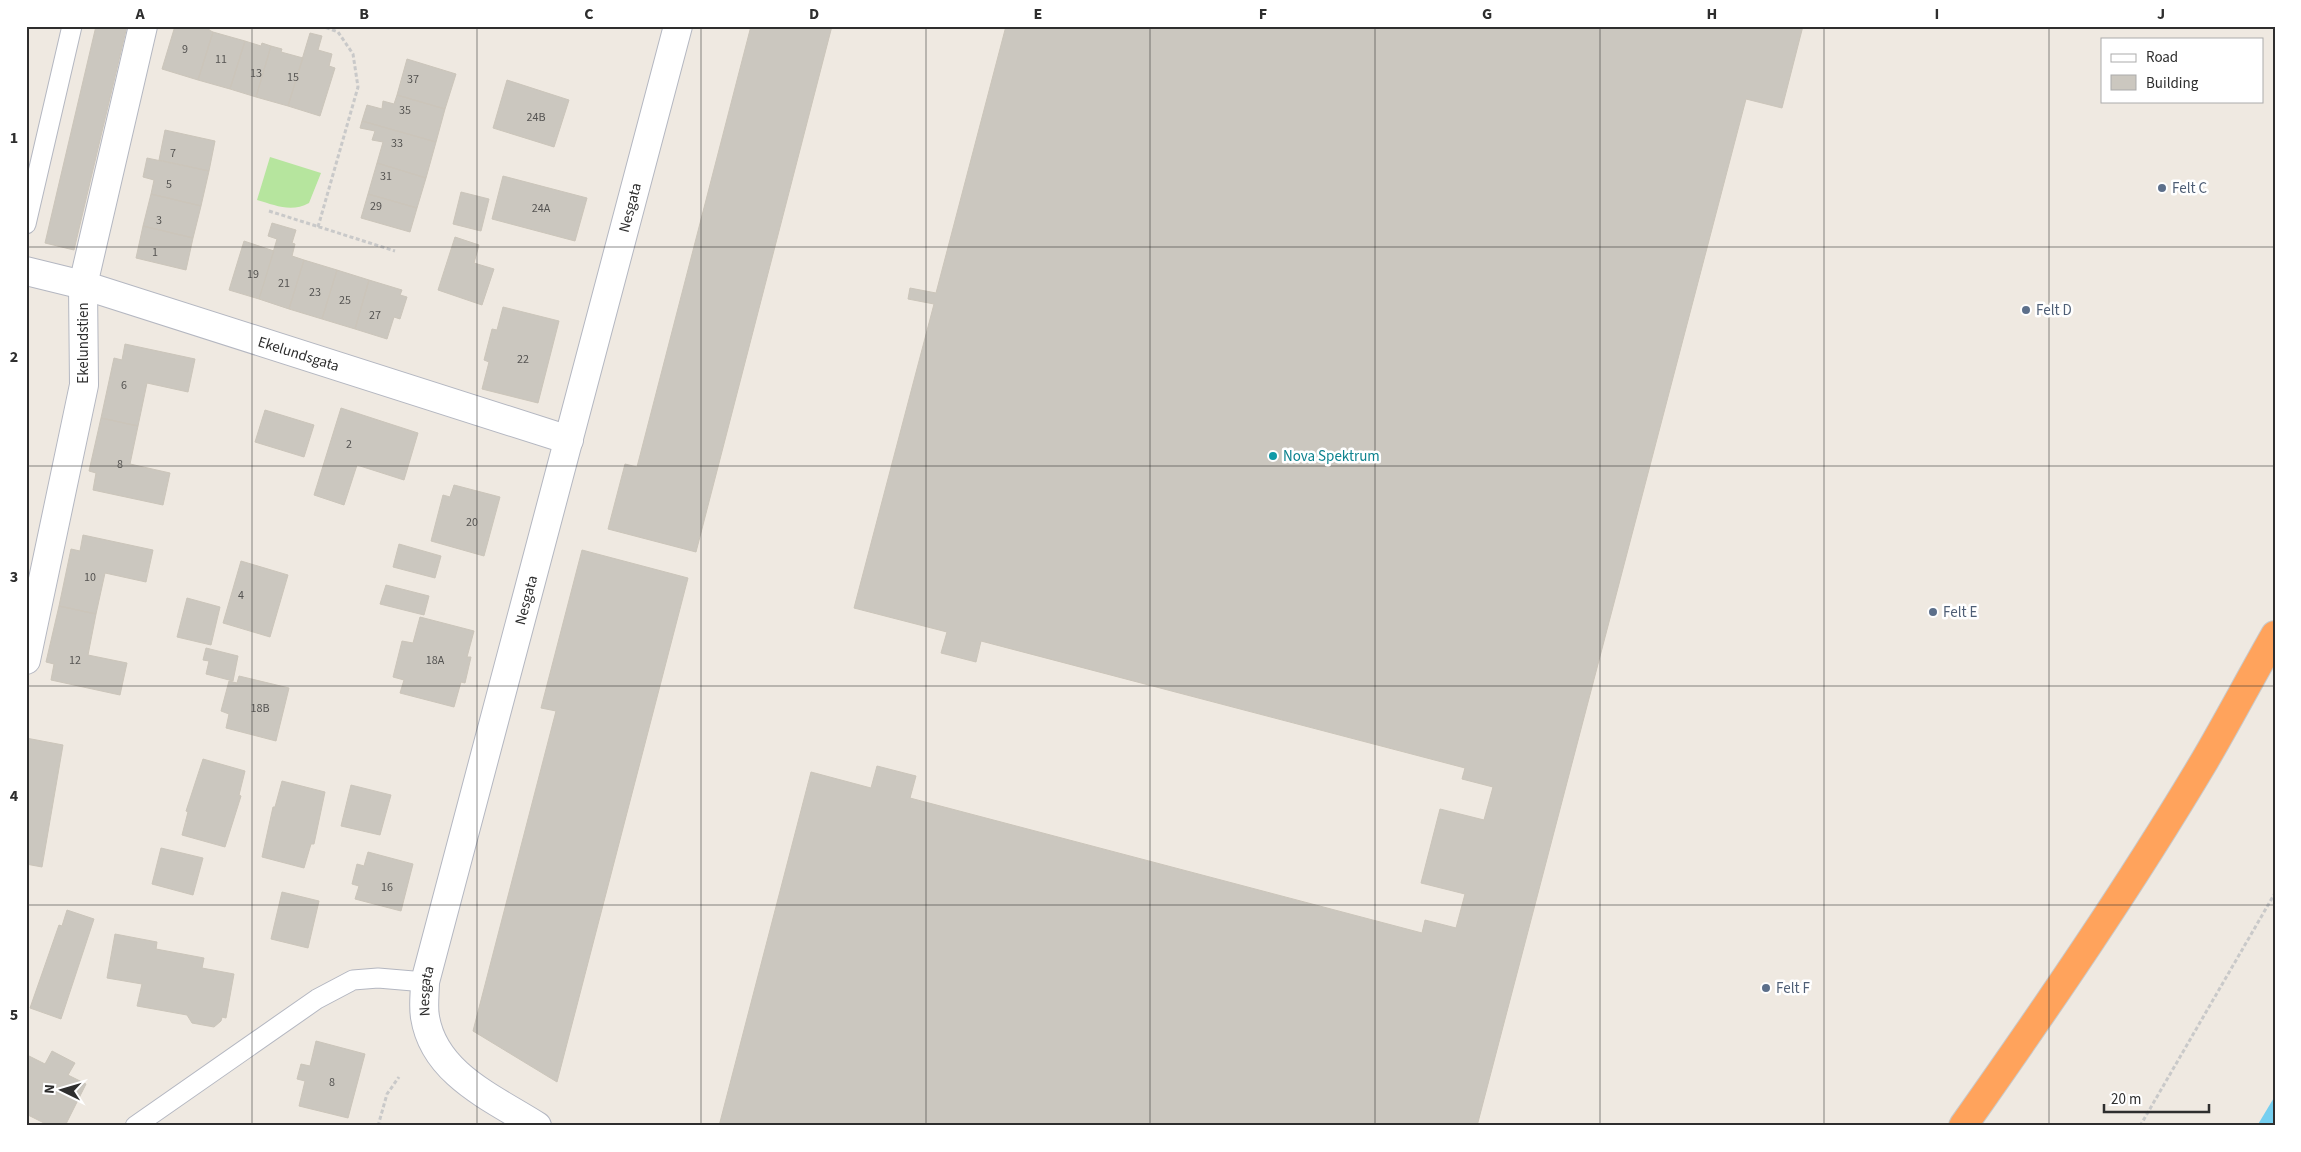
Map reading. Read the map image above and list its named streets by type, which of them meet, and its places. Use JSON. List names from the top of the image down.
{
  "streets": {
    "street": ["Nesgata", "Ekelundstien", "Ekelundsgata"]
  },
  "crossings": [
    ["Nesgata", "Ekelundsgata"],
    ["Ekelundstien", "Ekelundsgata"]
  ],
  "places": [
    "Felt C",
    "Felt D",
    "Nova Spektrum",
    "Felt E",
    "Felt F"
  ],
  "house_numbers": [
    "9",
    "11",
    "13",
    "15",
    "37",
    "35",
    "24B",
    "33",
    "7",
    "31",
    "5",
    "29",
    "24A",
    "3",
    "1",
    "19",
    "21",
    "23",
    "25",
    "27",
    "22",
    "6",
    "2",
    "8",
    "20",
    "10",
    "4",
    "12",
    "18A",
    "18B",
    "16",
    "8"
  ],
  "legend": ["Road", "Building"],
  "scale_bar": "20 m",
  "north": "left",
  "grid": {
    "columns": [
      "A",
      "B",
      "C",
      "D",
      "E",
      "F",
      "G",
      "H",
      "I",
      "J"
    ],
    "rows": [
      "1",
      "2",
      "3",
      "4",
      "5"
    ]
  }
}
